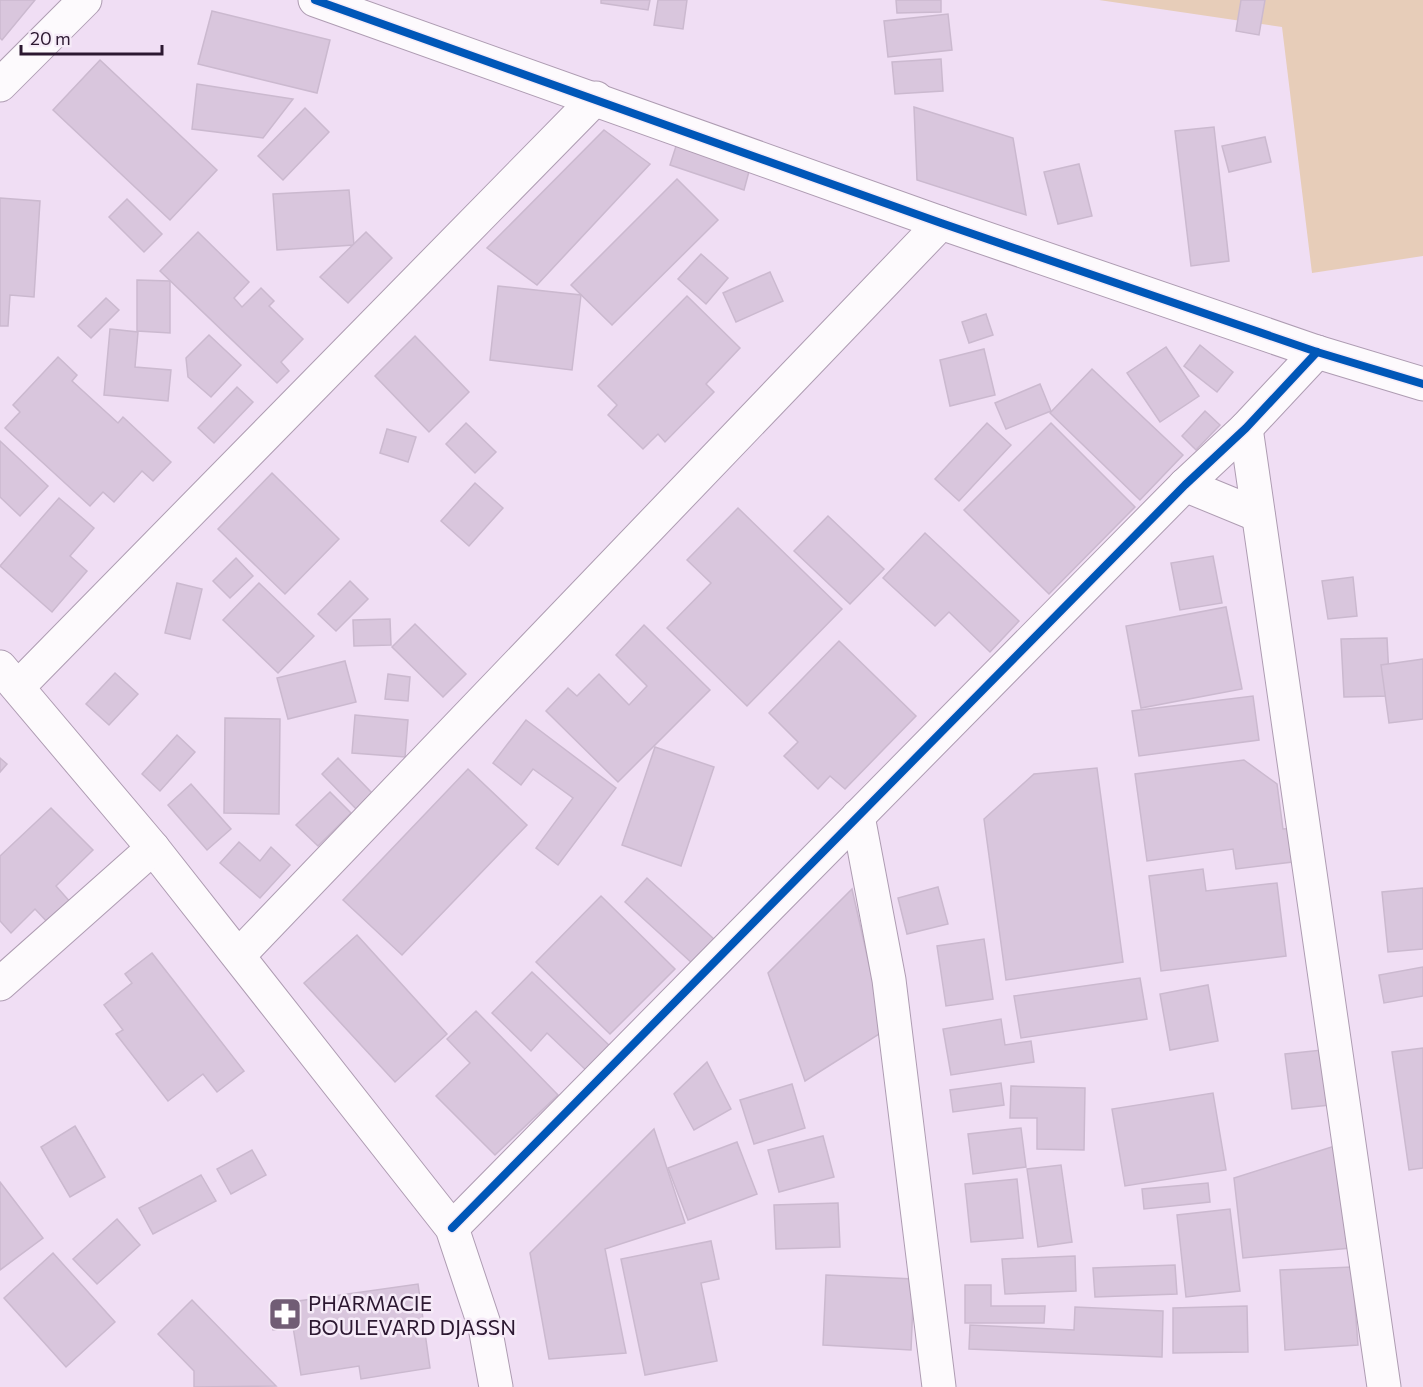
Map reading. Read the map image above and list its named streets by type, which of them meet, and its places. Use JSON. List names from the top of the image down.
{
  "places": {
    "pharmacy": ["PHARMACIE BOULEVARD DJASSN"]
  },
  "scale_bar": "20 m"
}
